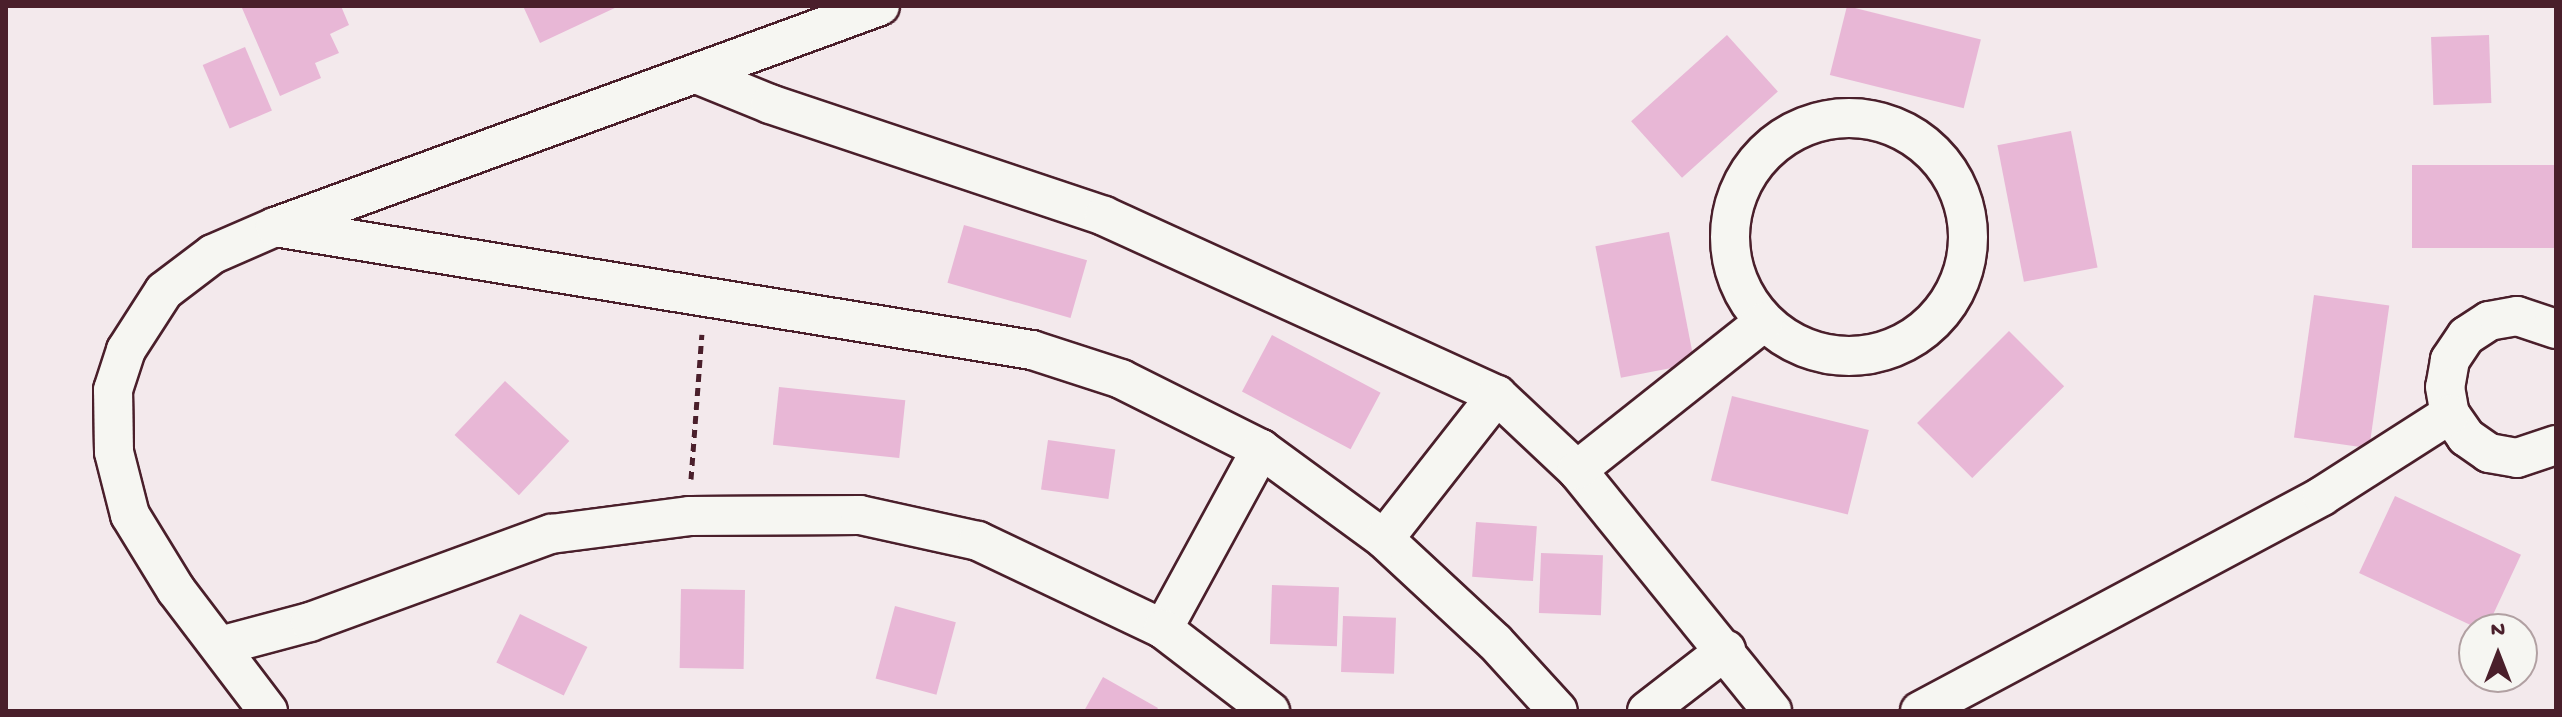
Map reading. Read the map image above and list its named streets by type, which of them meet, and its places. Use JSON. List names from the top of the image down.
{
  "north": "top"
}
